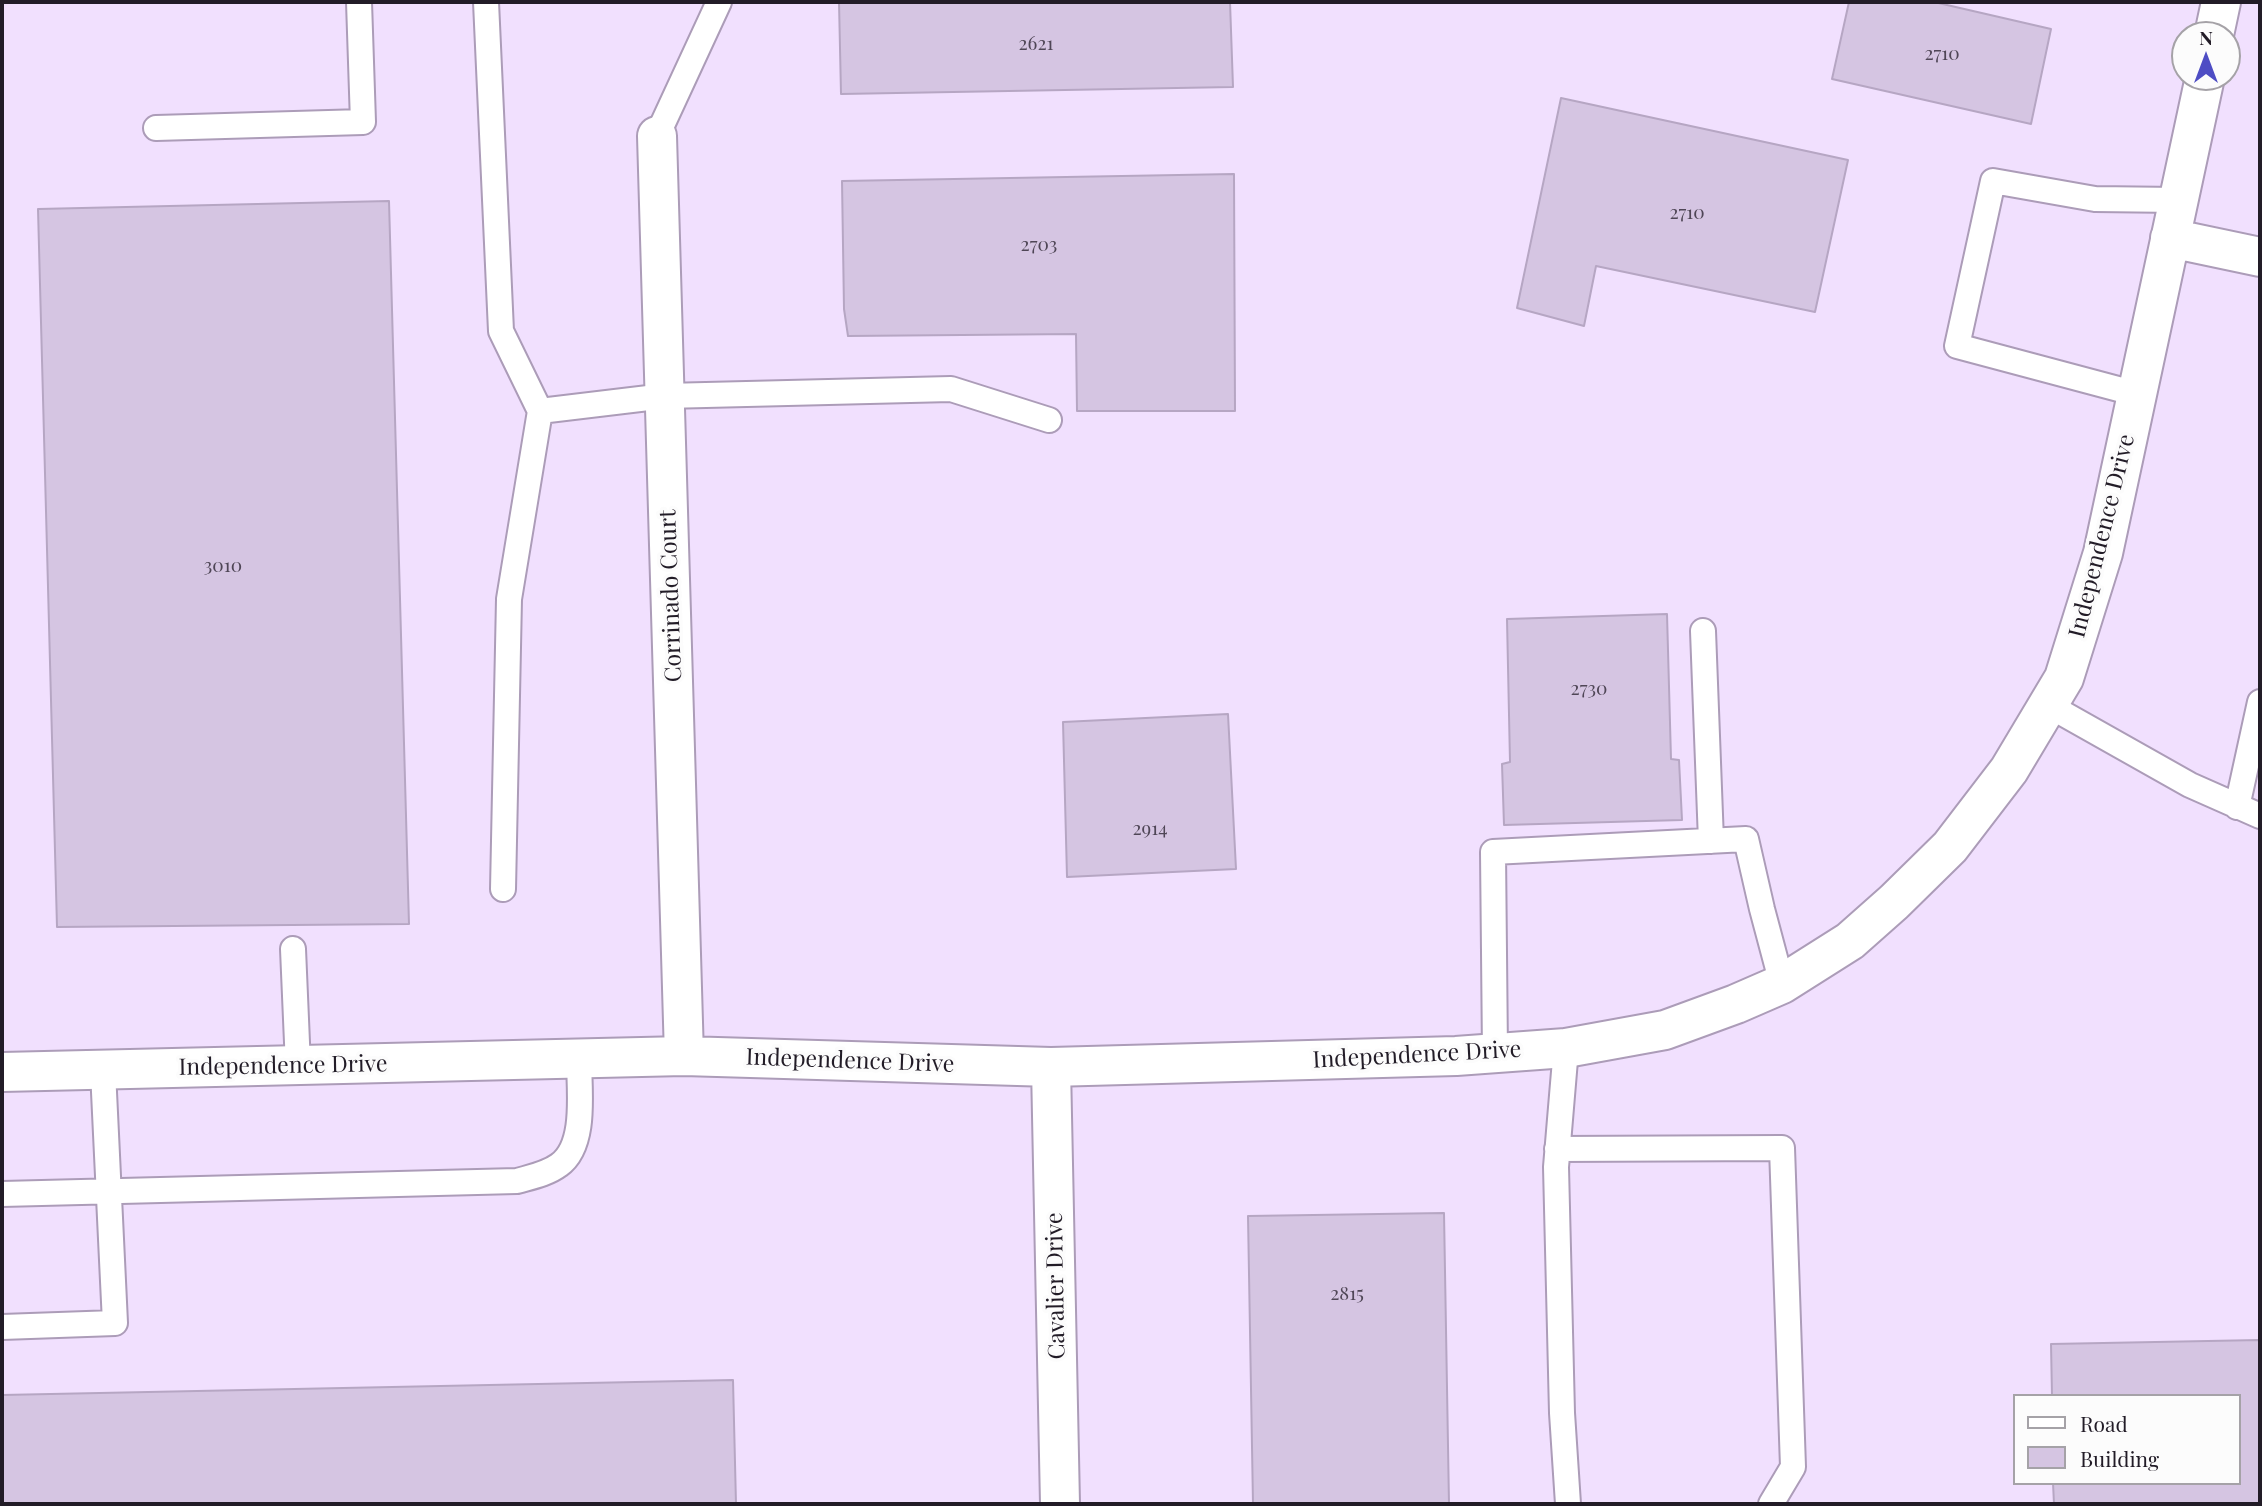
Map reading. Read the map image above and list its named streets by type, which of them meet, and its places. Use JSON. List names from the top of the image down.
{
  "streets": {
    "street": ["Independence Drive", "Corrinado Court", "Cavalier Drive"]
  },
  "crossings": [
    ["Independence Drive", "Corrinado Court"],
    ["Independence Drive", "Cavalier Drive"]
  ],
  "house_numbers": [
    "2621",
    "2710",
    "2710",
    "2703",
    "3010",
    "2730",
    "2914",
    "2815"
  ],
  "legend": ["Road", "Building"],
  "north": "top"
}
